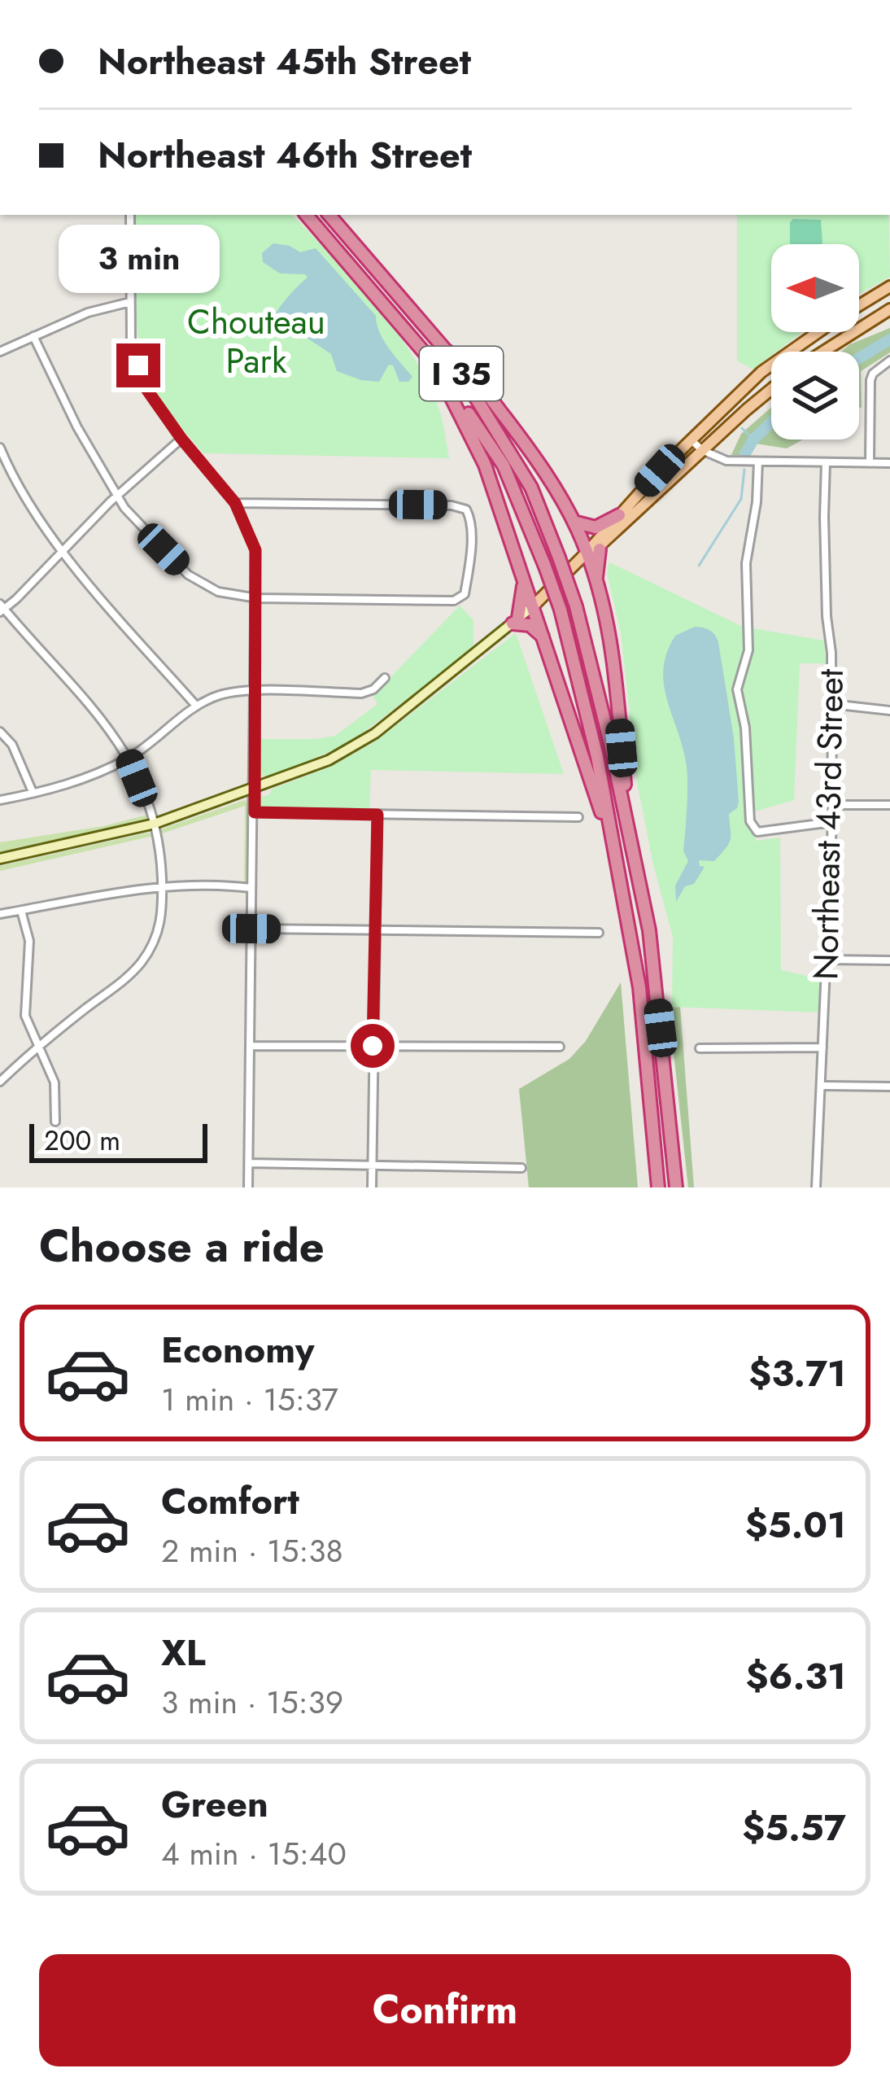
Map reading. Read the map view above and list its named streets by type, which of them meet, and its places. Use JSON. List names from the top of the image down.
{
  "streets": {
    "highway": ["I 35"],
    "street": ["Northeast 43rd Street"]
  },
  "parks": ["Chouteau Park"],
  "scale_bar": "200 m",
  "north": "left",
  "page": {
    "banner": ["Northeast 45th Street", "Northeast 46th Street"],
    "bubble": "3 min",
    "scale": "200 m",
    "heading": "Choose a ride",
    "list": [
      {
        "name": "Economy",
        "note": "1 min · 15:37",
        "value": "$3.71"
      },
      {
        "name": "Comfort",
        "note": "2 min · 15:38",
        "value": "$5.01"
      },
      {
        "name": "XL",
        "note": "3 min · 15:39",
        "value": "$6.31"
      },
      {
        "name": "Green",
        "note": "4 min · 15:40",
        "value": "$5.57"
      }
    ],
    "buttons": "Confirm"
  }
}
